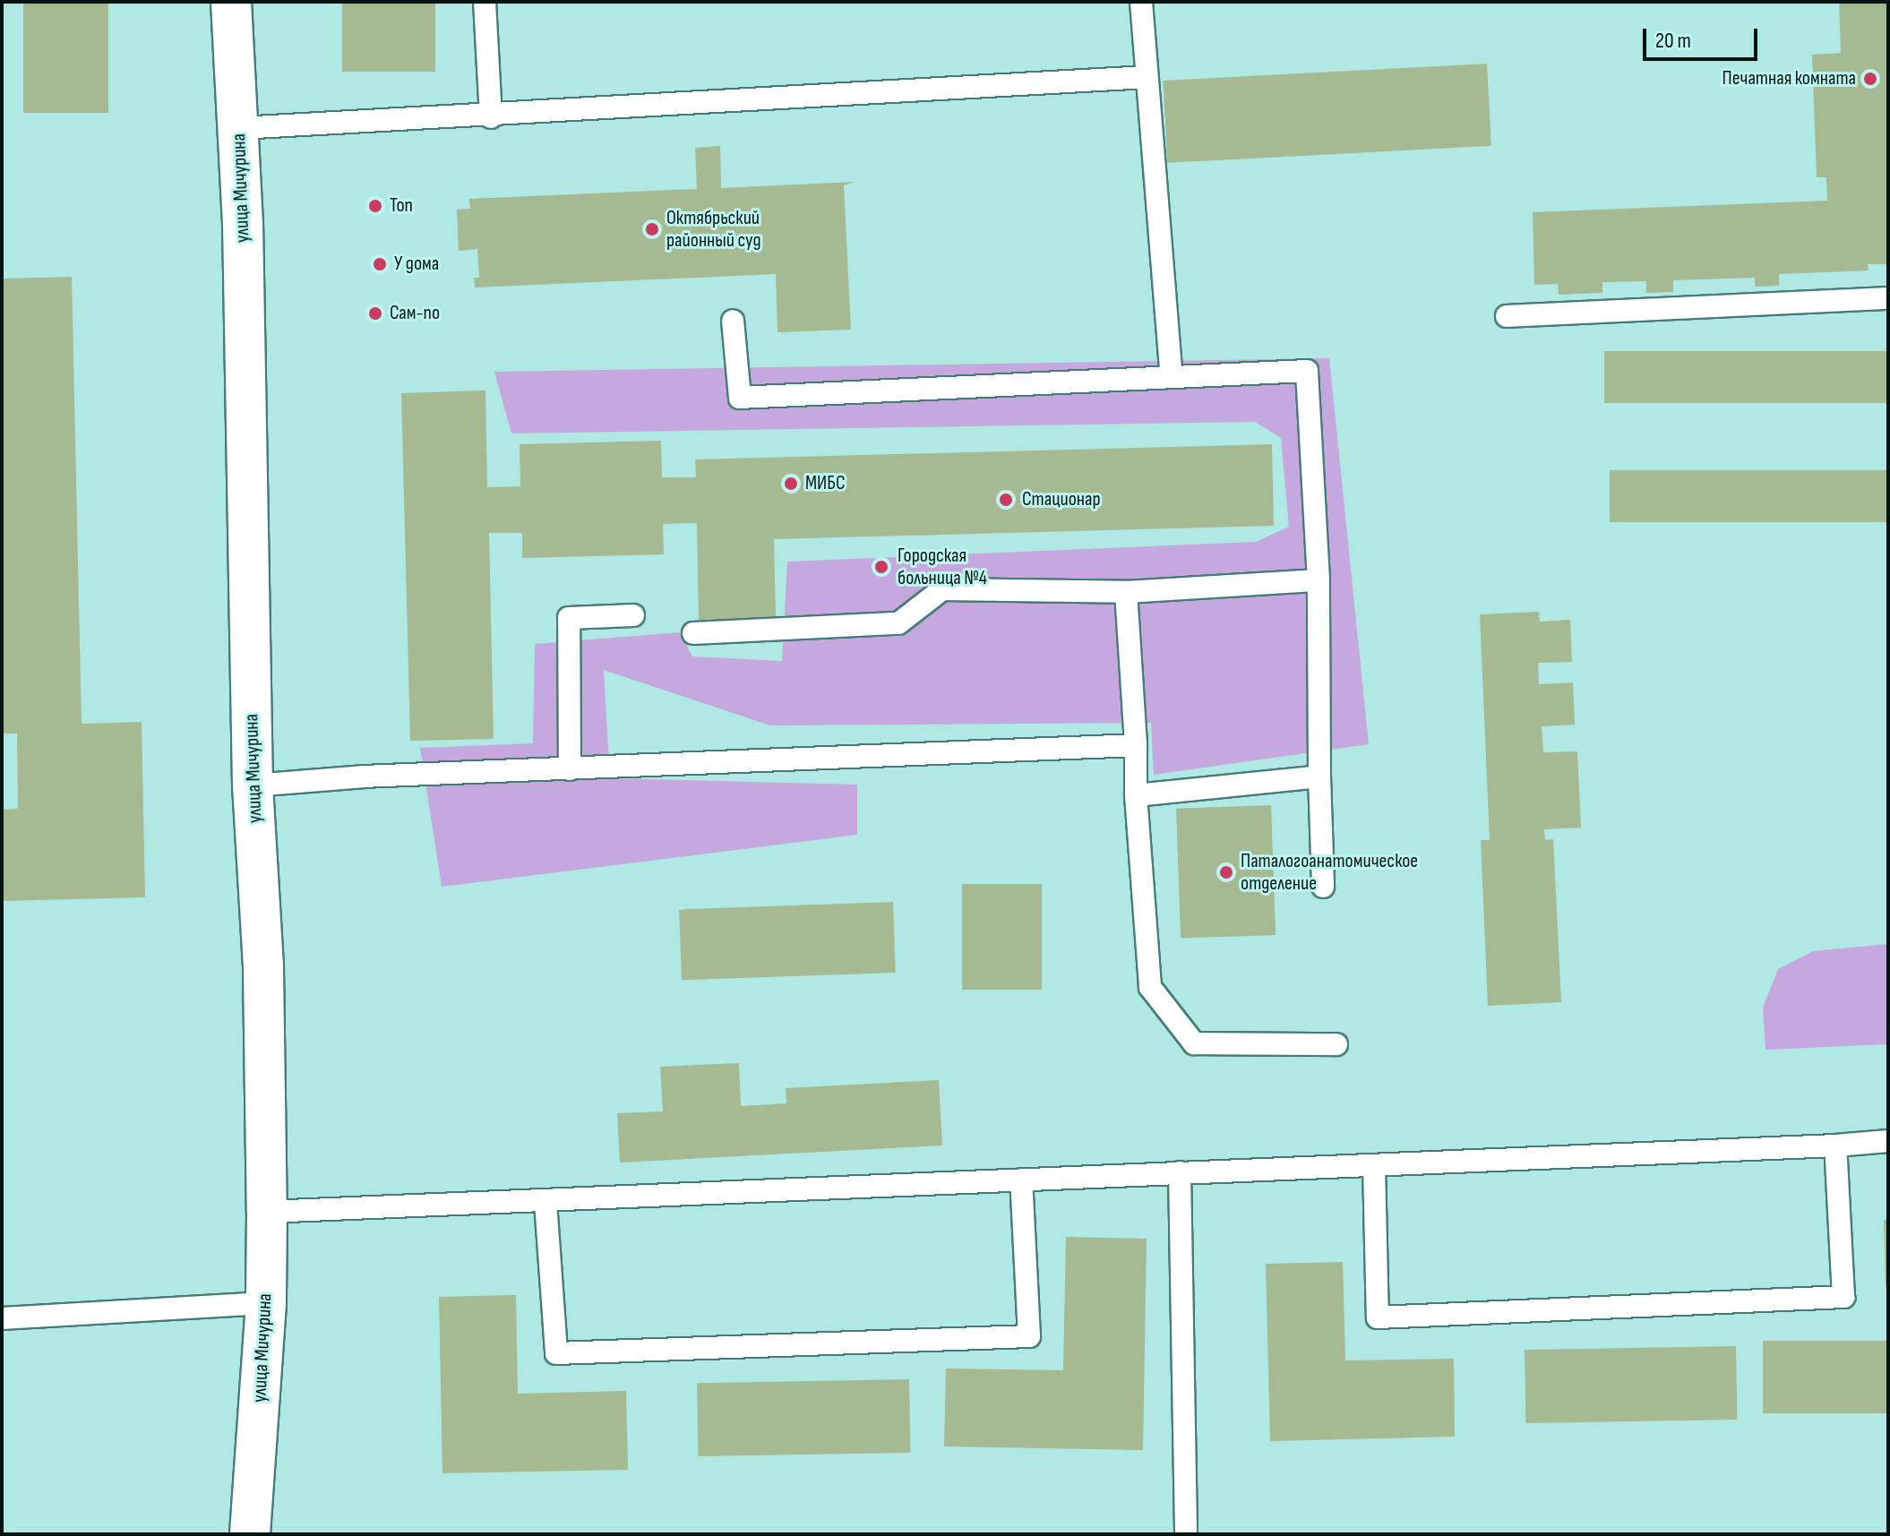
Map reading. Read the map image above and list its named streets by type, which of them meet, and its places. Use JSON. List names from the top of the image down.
{
  "streets": {
    "main road": ["улица Мичурина"]
  },
  "places": [
    "Печатная комната",
    "Топ",
    "Октябрьский районный суд",
    "У дома",
    "Сам-по",
    "МИБС",
    "Стационар",
    "Городская больница №4",
    "Паталогоанатомическое отделение"
  ],
  "scale_bar": "20 m"
}
